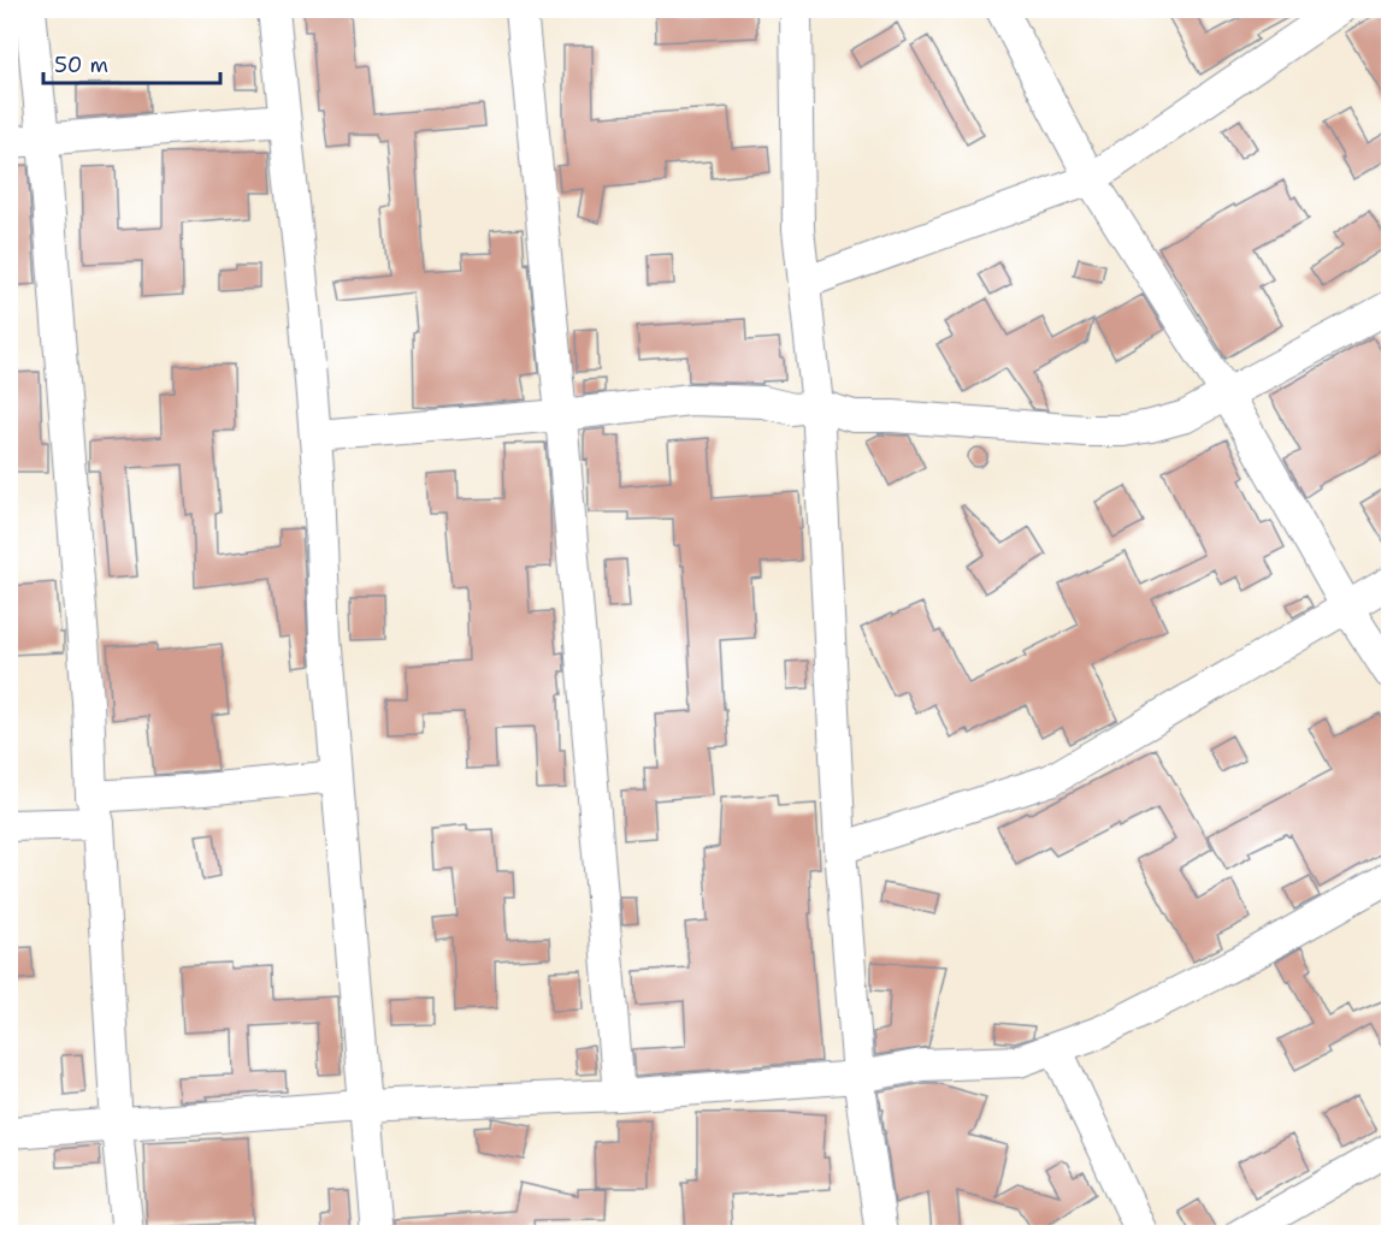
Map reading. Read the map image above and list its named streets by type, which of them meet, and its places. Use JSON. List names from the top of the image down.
{
  "scale_bar": "50 m"
}
